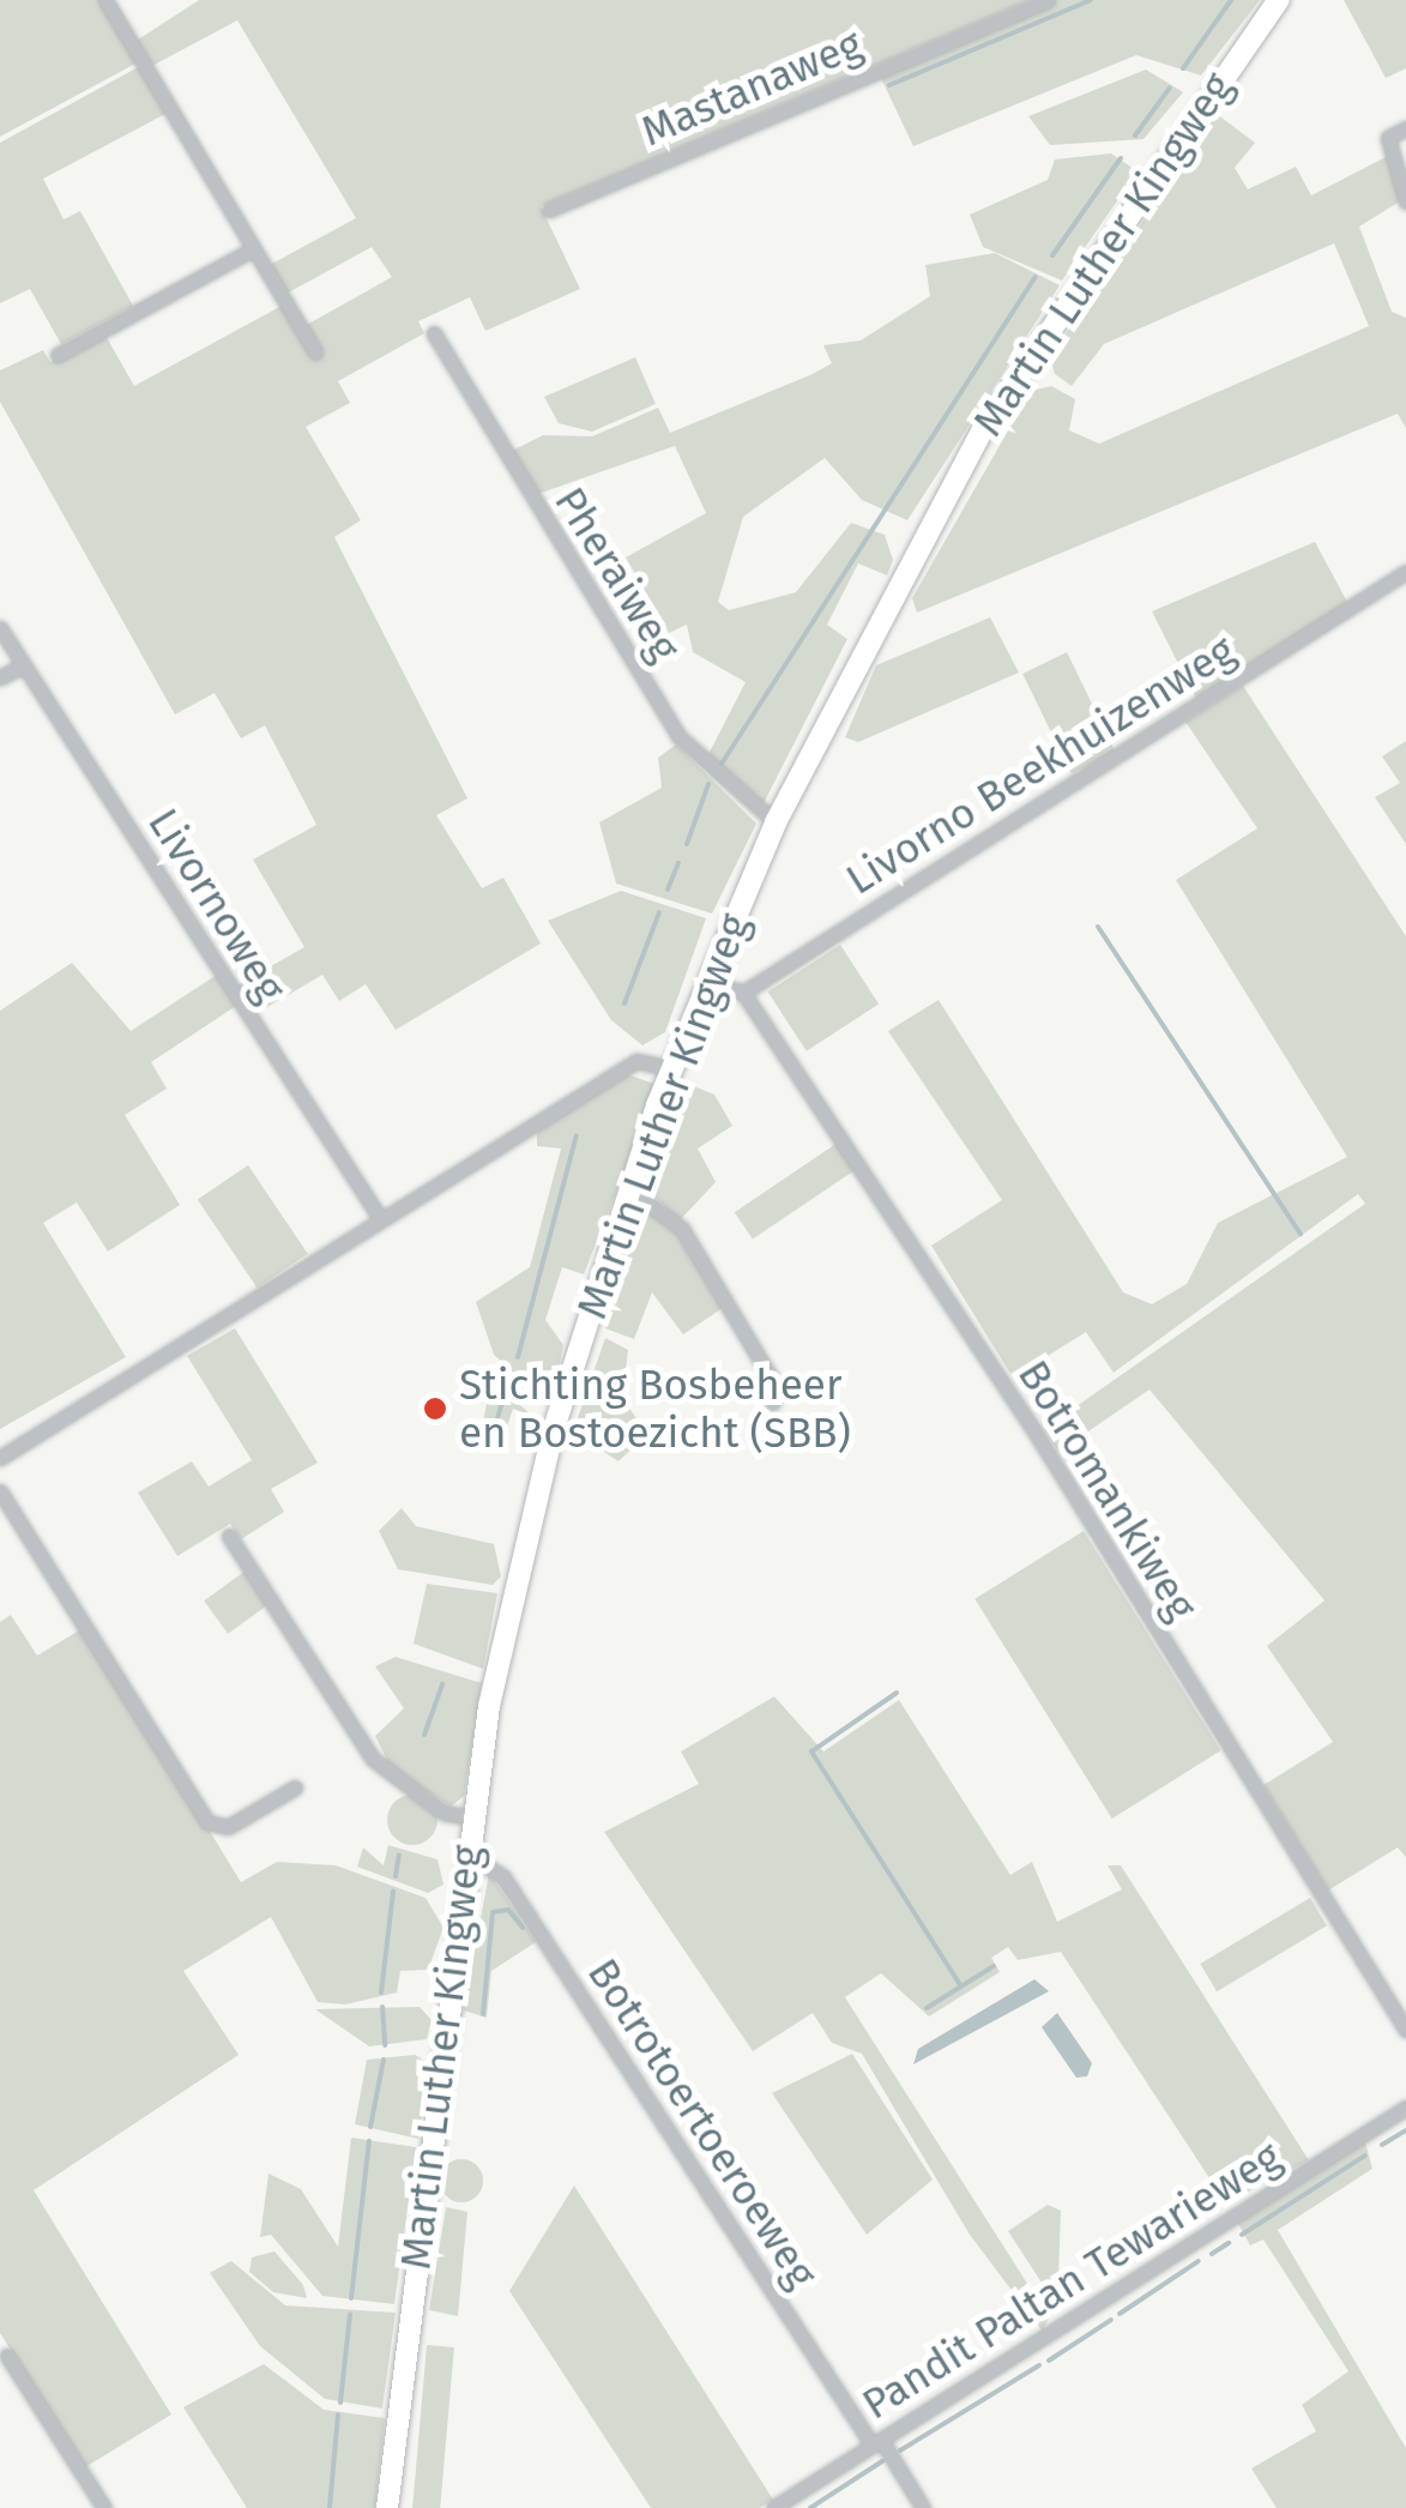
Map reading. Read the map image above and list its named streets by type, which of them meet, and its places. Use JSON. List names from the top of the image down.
{
  "streets": {
    "main road": ["Martin Luther Kingweg"],
    "street": [
      "Mastanaweg",
      "Pheraiweg",
      "Livorno Beekhuizenweg",
      "Livornoweg",
      "Botromankiweg",
      "Botrotoertoeroeweg",
      "Pandit Paltan Tewarieweg"
    ]
  },
  "crossings": [
    ["Martin Luther Kingweg", "Pheraiweg"],
    ["Martin Luther Kingweg", "Botrotoertoeroeweg"],
    ["Livorno Beekhuizenweg", "Botromankiweg"],
    ["Botrotoertoeroeweg", "Pandit Paltan Tewarieweg"]
  ],
  "places": ["Stichting Bosbeheer en Bostoezicht (SBB)"]
}
